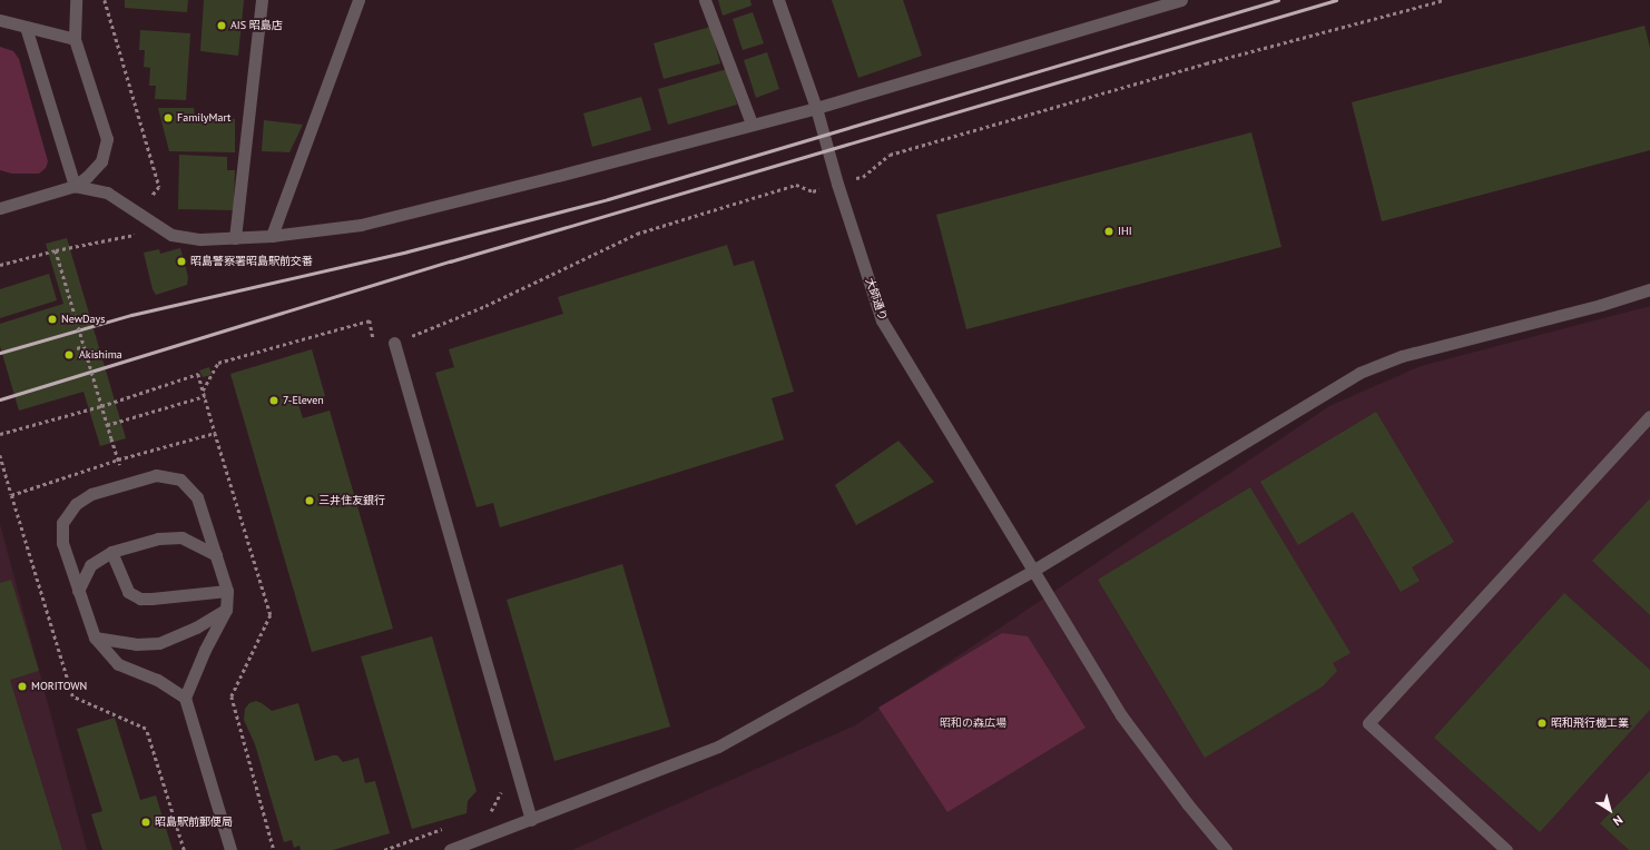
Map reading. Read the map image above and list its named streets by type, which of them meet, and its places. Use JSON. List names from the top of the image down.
{
  "streets": {
    "street": ["大師通り"]
  },
  "parks": ["昭和の森広場"],
  "places": [
    "AIS 昭島店",
    "FamilyMart",
    "IHI",
    "昭島警察署昭島駅前交番",
    "NewDays",
    "Akishima",
    "7-Eleven",
    "三井住友銀行",
    "MORITOWN",
    "昭和飛行機工業",
    "昭島駅前郵便局"
  ],
  "north": "bottom right"
}
